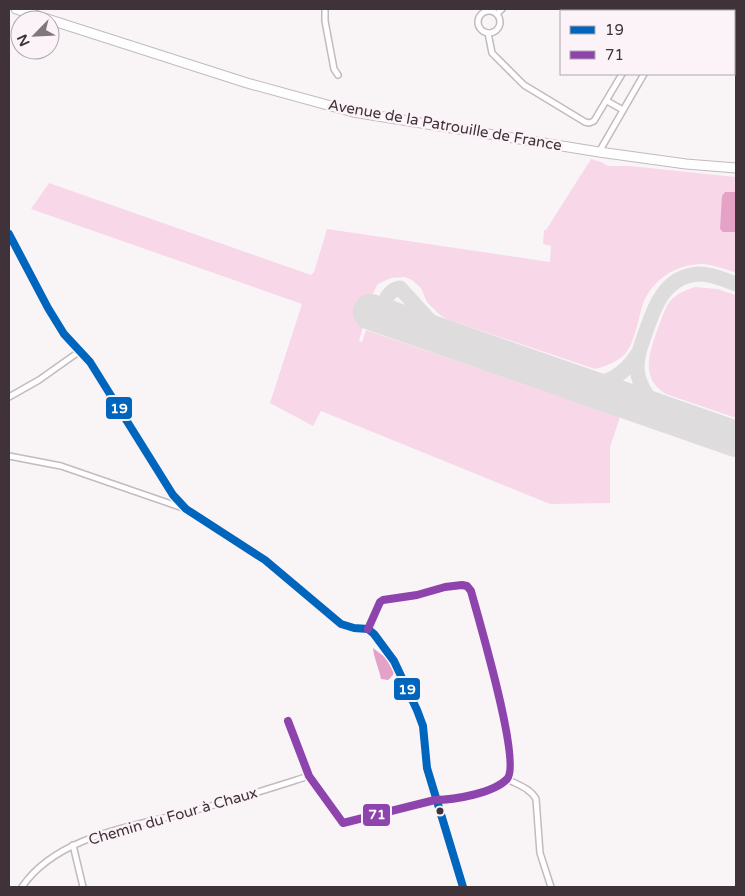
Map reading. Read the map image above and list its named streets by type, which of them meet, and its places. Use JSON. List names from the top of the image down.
{
  "streets": {
    "main road": ["Avenue de la Patrouille de France"],
    "street": ["Chemin du Four à Chaux"]
  },
  "lines": ["transit line 19", "transit line 71"],
  "legend": ["19", "71"],
  "north": "bottom left"
}
